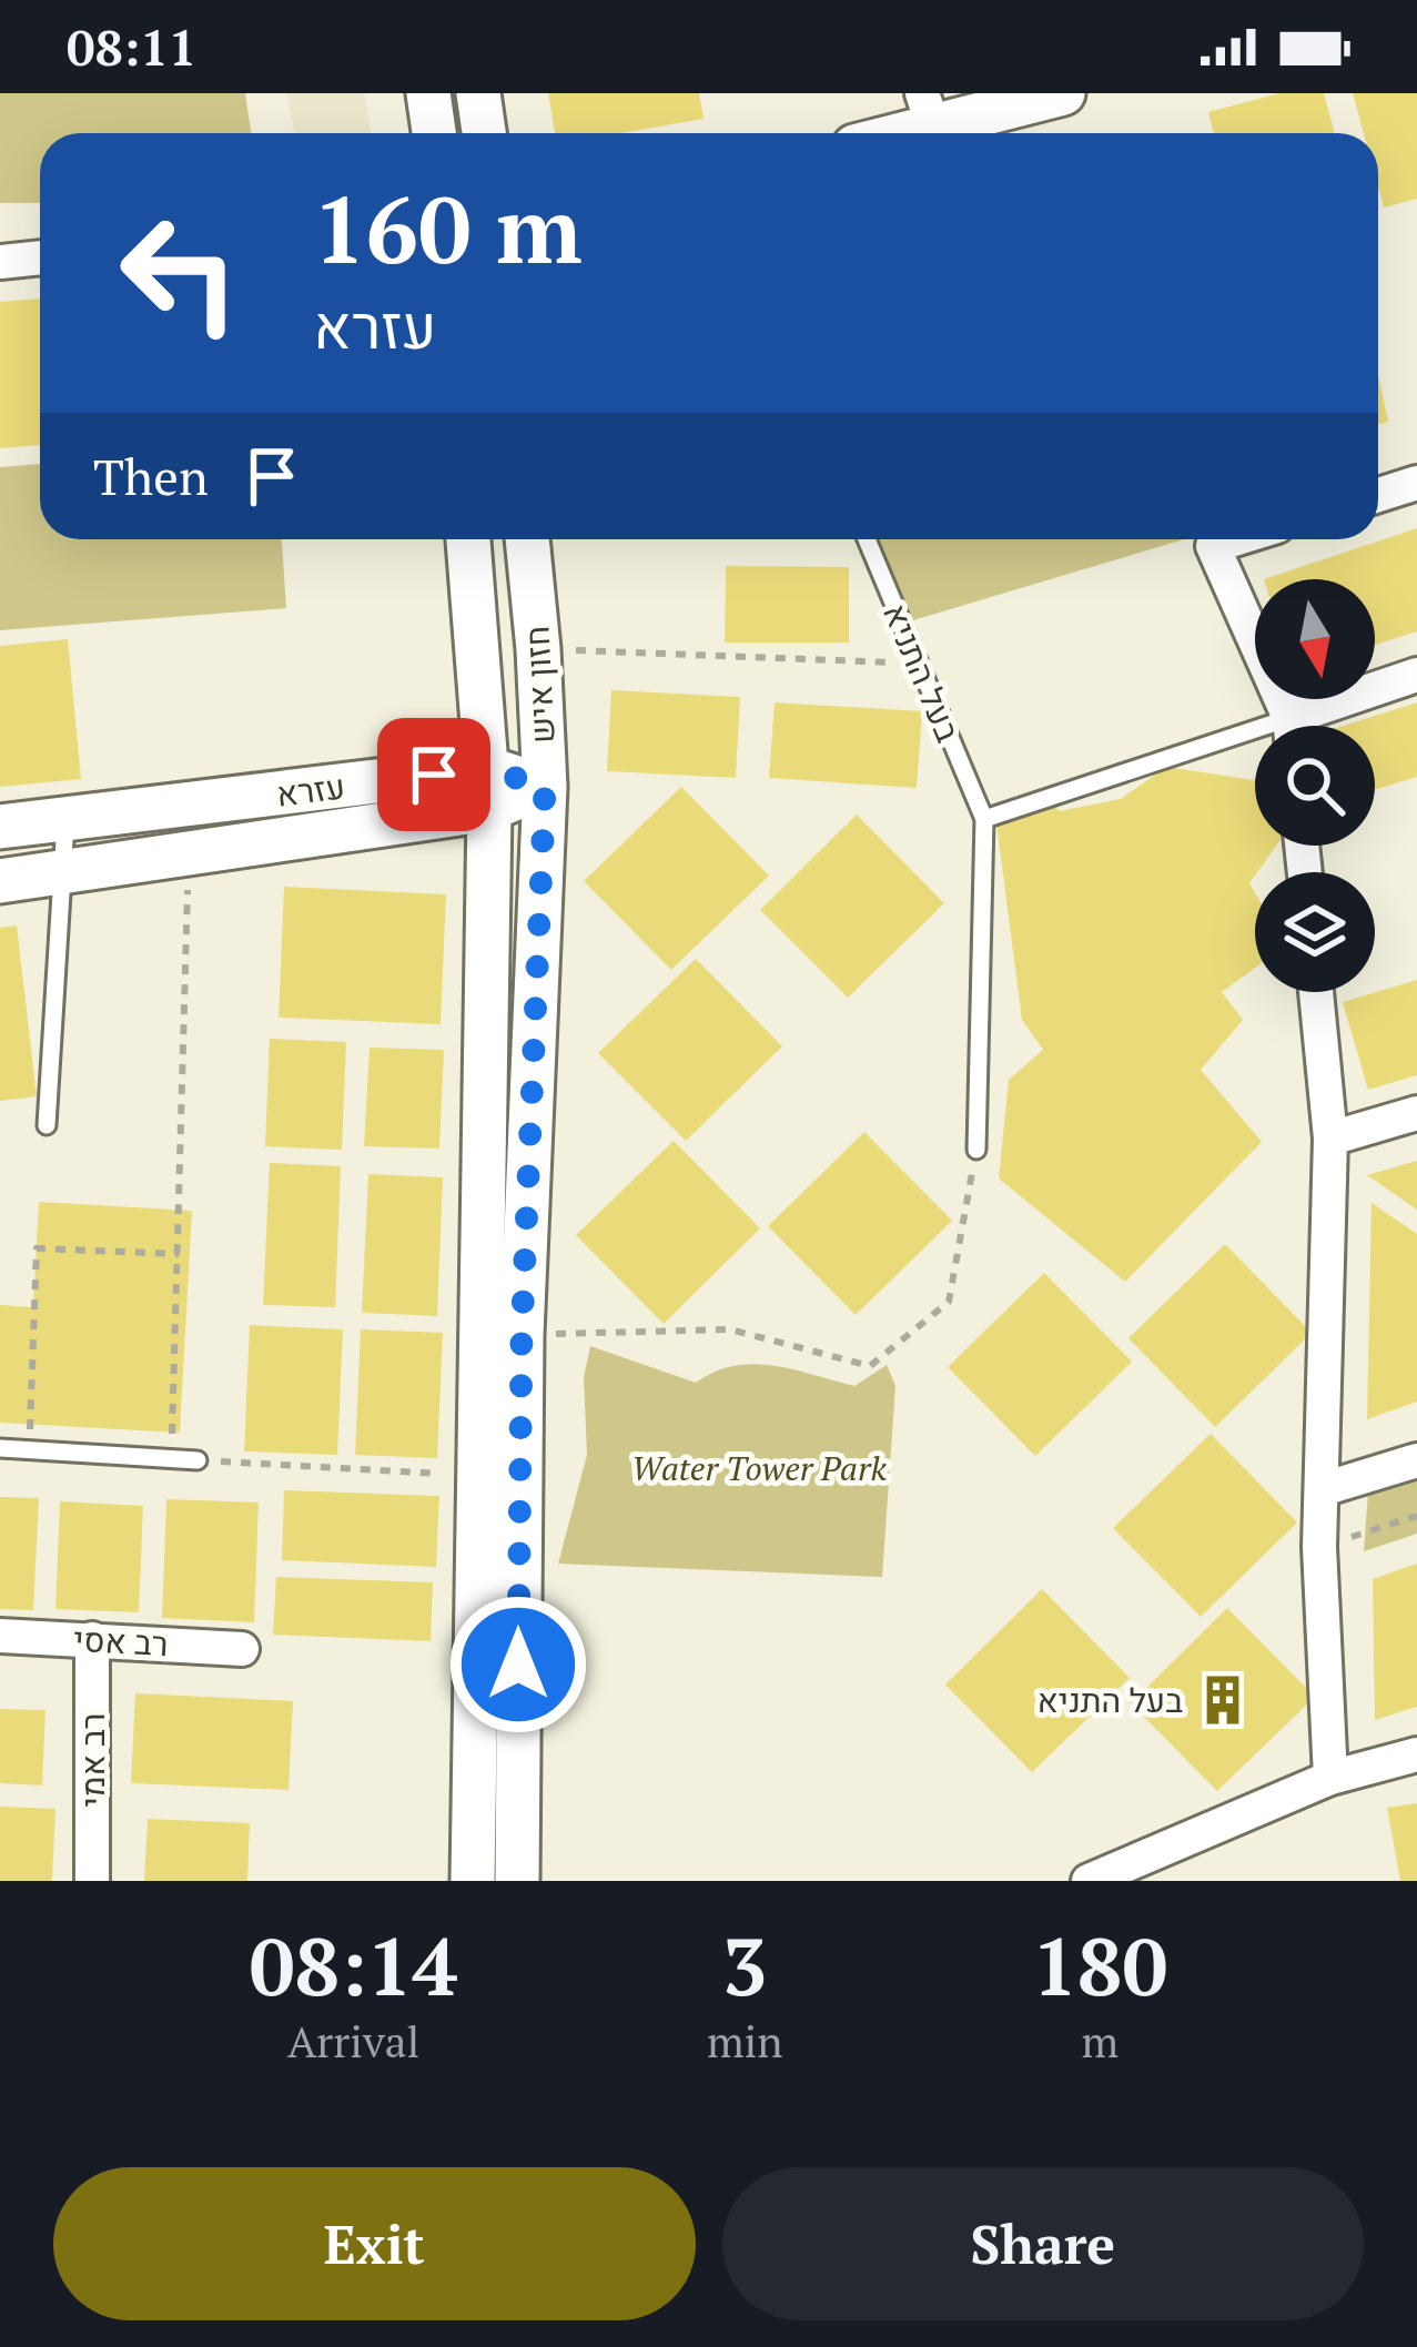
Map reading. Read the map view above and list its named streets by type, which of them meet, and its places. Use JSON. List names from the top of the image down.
{
  "streets": {
    "street": [
      "חזון איש",
      "עזרא",
      "רב אסי",
      "רב אמי"
    ],
    "lane": ["בעל התניא"]
  },
  "crossings": [
    ["חזון איש", "עזרא"],
    ["רב אסי", "רב אמי"]
  ],
  "parks": ["Water Tower Park"],
  "places": {
    "building": ["בעל התניא"]
  },
  "north": "bottom",
  "page": {
    "status": "08:11",
    "turn": ["160 m", "עזרא"],
    "then": "Then",
    "eta": [
      "08:14",
      "Arrival",
      "3",
      "min",
      "180",
      "m"
    ],
    "buttons": ["Exit", "Share"]
  }
}
